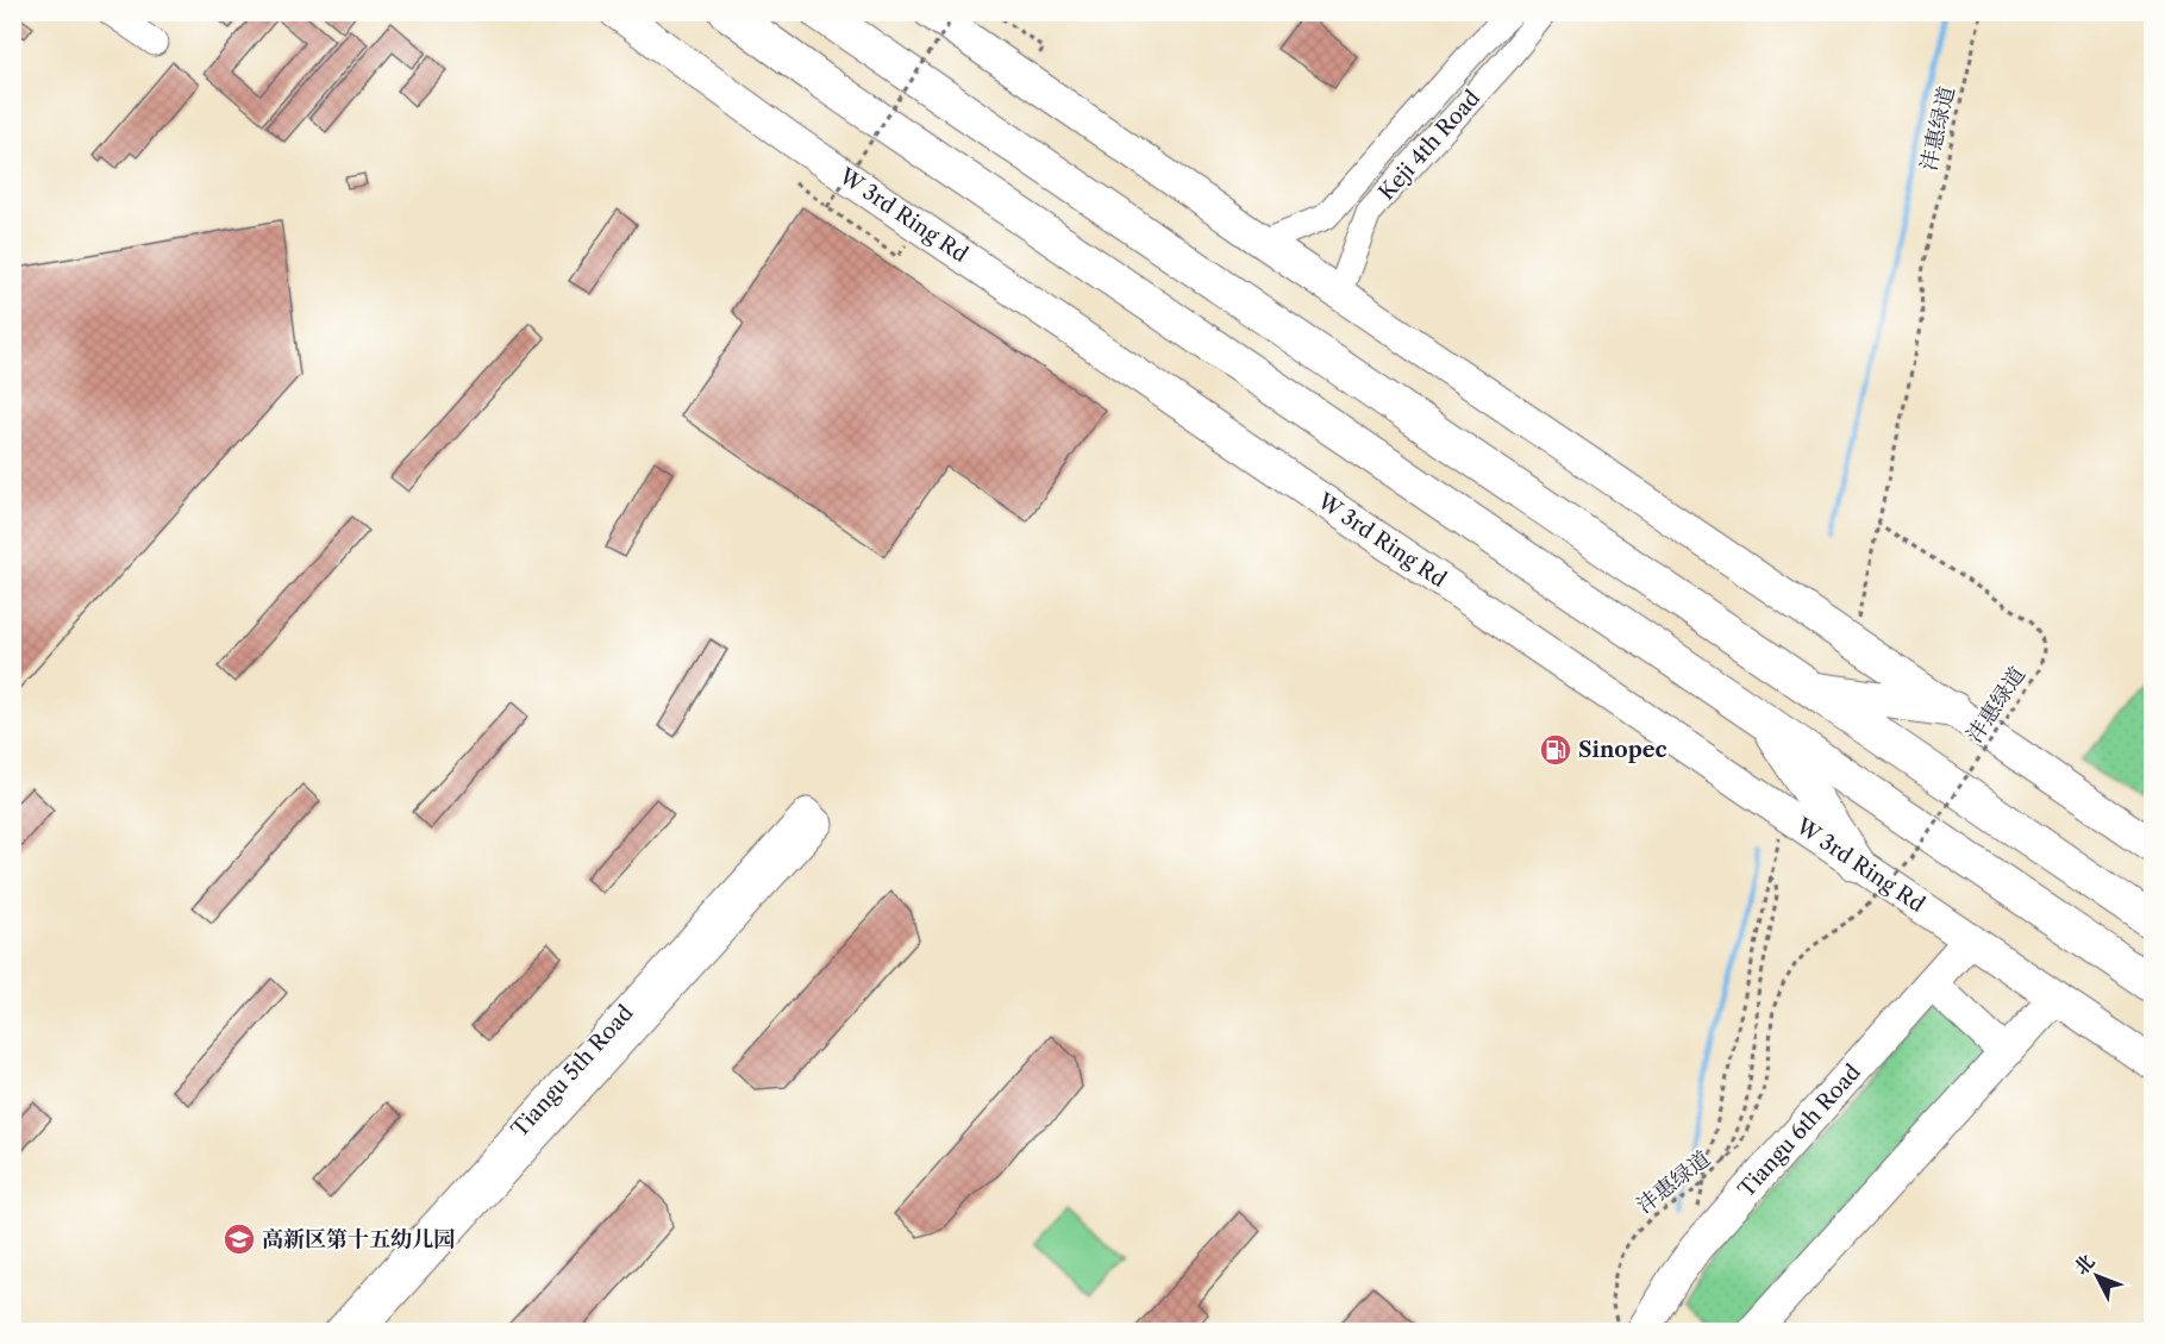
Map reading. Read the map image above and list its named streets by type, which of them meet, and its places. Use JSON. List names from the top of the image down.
{
  "streets": {
    "main road": ["W 3rd Ring Rd", "Tiangu 6th Road"],
    "street": ["Keji 4th Road", "Tiangu 5th Road"],
    "path": ["沣惠绿道"]
  },
  "crossings": [
    ["W 3rd Ring Rd", "Tiangu 6th Road"]
  ],
  "places": {
    "fuel station": ["Sinopec"],
    "school or university": ["高新区第十五幼儿园"]
  },
  "north": "top left"
}
